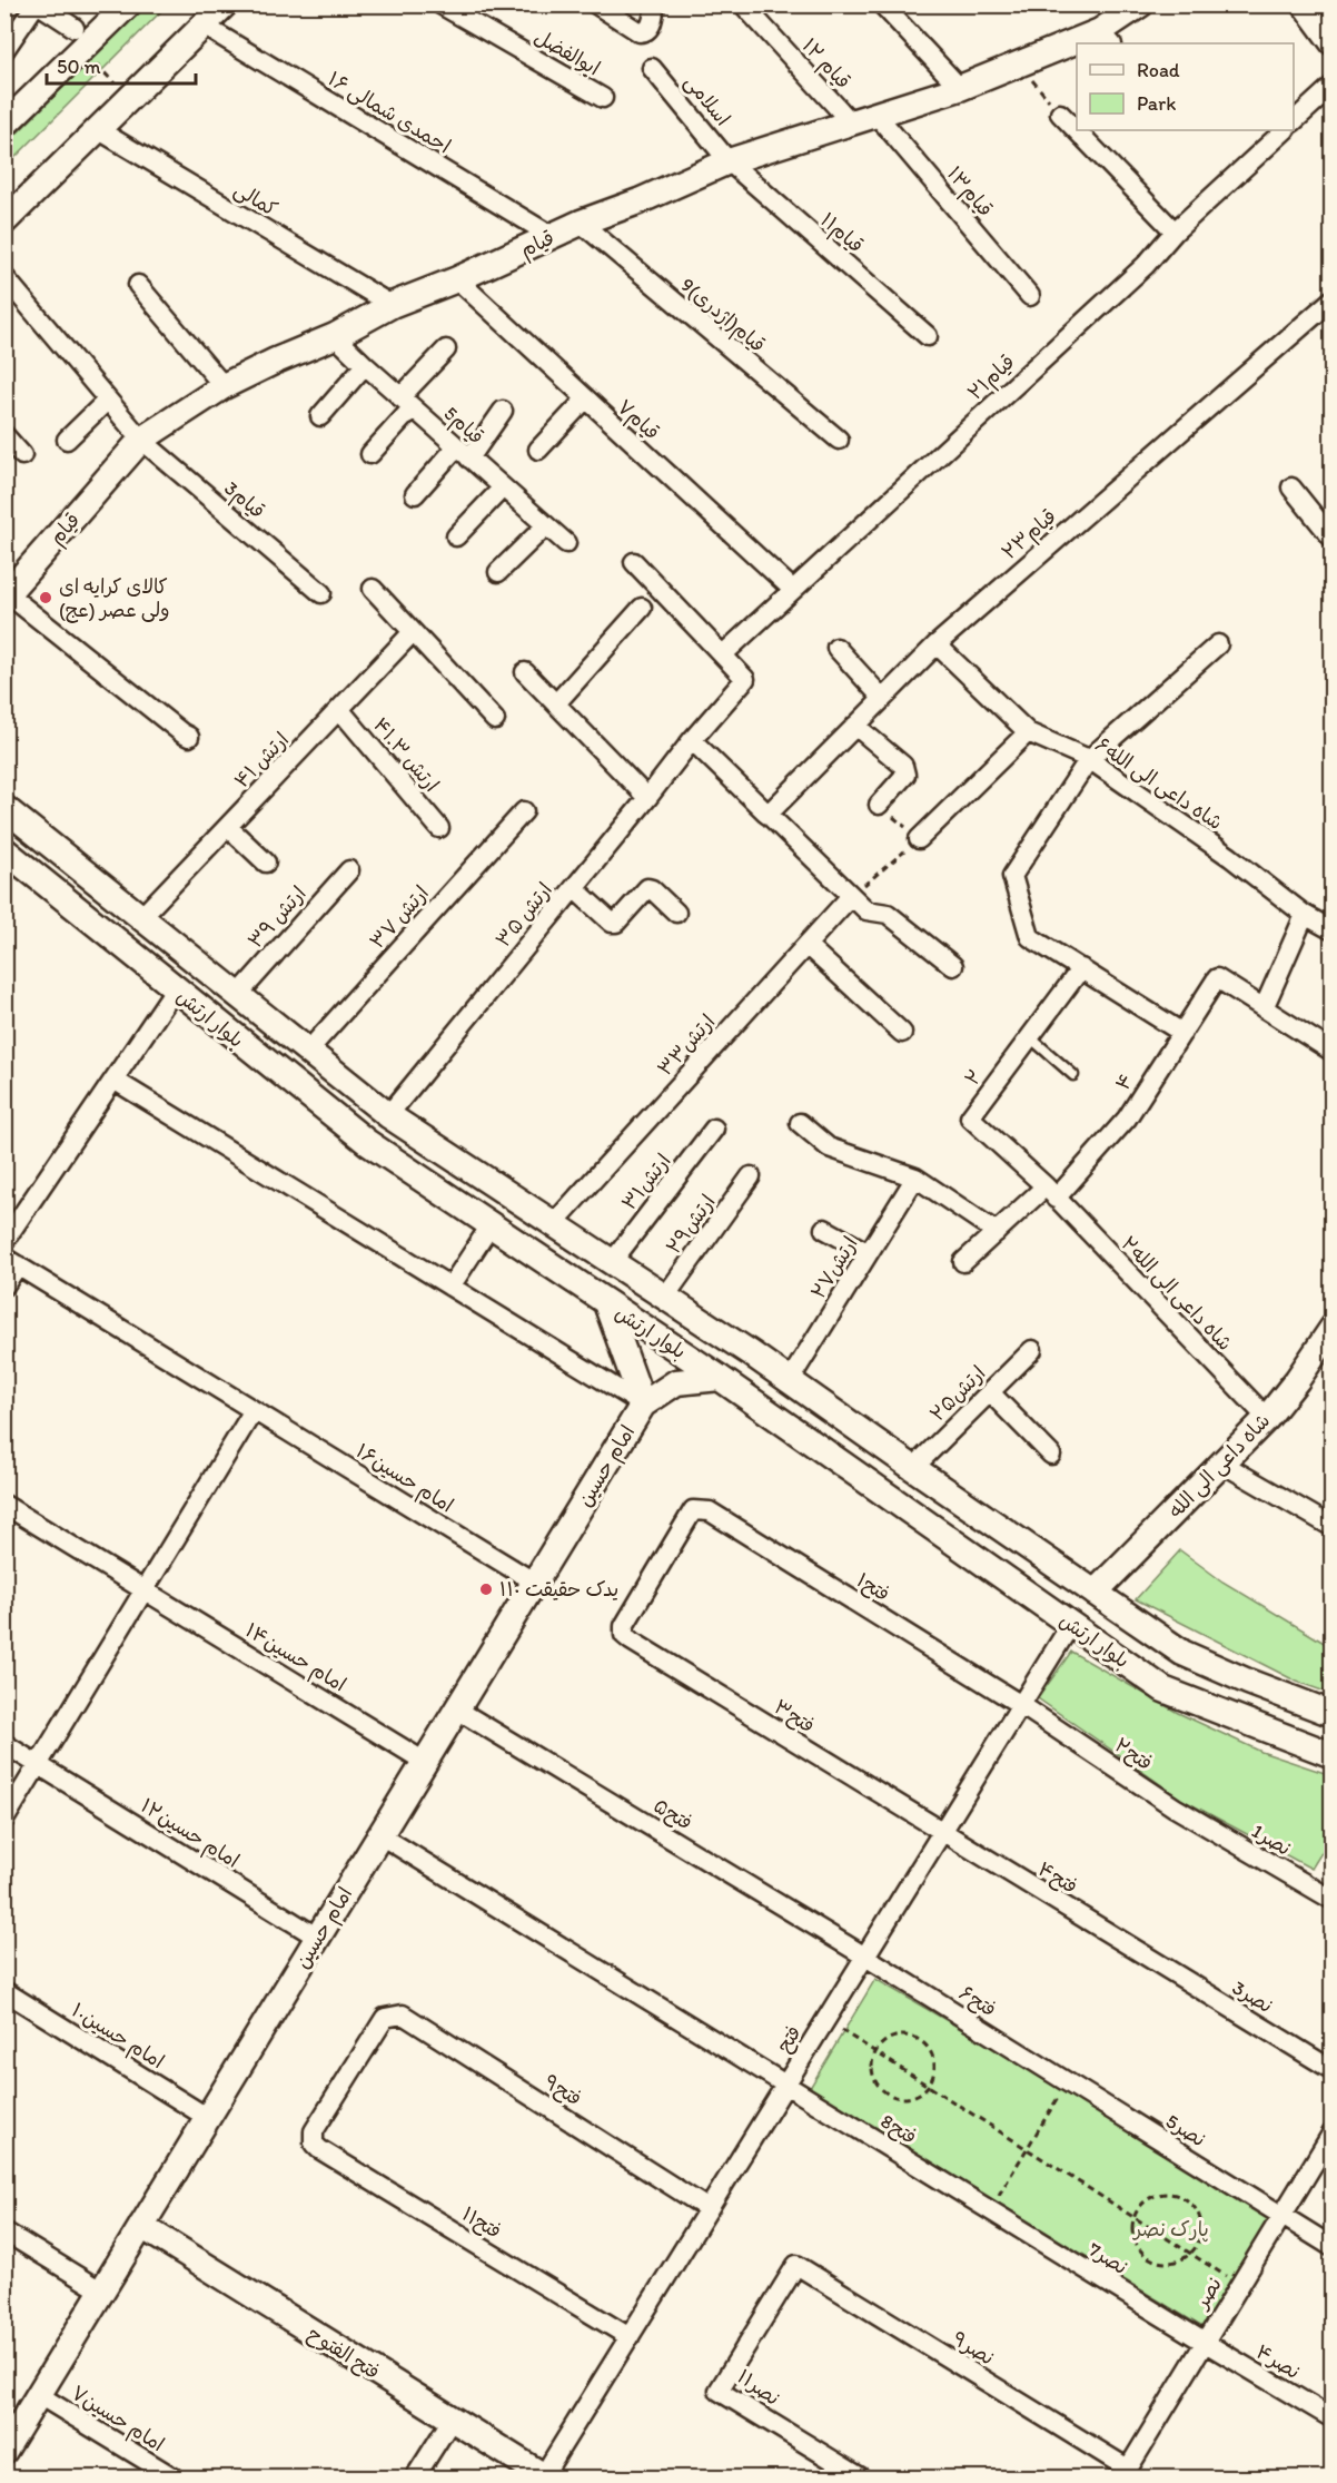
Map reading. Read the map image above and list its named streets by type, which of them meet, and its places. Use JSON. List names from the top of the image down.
{
  "streets": {
    "main road": [
      "قیام",
      "بلوار ارتش",
      "امام حسین",
      "شاه داعی الی الله",
      "فتح الفتوح"
    ],
    "street": [
      "ابوالفضل",
      "قیام ۱۲",
      "اسلامی",
      "احمدی شمالی ۱۶",
      "قیام۱۳",
      "کمالی",
      "قیام۱۱",
      "قیام(اژدری)9",
      "قیام۲۱",
      "قیام۷",
      "قیام5",
      "قیام3",
      "قیام۲۳",
      "ارتش ۴۱.۳",
      "ارتش ۴۱",
      "شاه داعی الی الله۶",
      "ارتش ۳۵",
      "ارتش ۳۹",
      "ارتش ۳۷",
      "ارتش۳۳",
      "۲",
      "۴",
      "ارتش۳۱",
      "ارتش۲۹",
      "ارتش۲۷",
      "شاه داعی الی الله۲",
      "ارتش۲۵",
      "امام حسین۱۶",
      "۱فتح",
      "امام حسین۱۴",
      "۳فتح",
      "۲فتح",
      "۵فتح",
      "امام حسین۱۲",
      "1نصر",
      "فتح۴",
      "3نصر",
      "۶فتح",
      "امام حسین۱۰",
      "فتح",
      "۹فتح",
      "8فتح",
      "5نصر",
      "۱۱فتح",
      "7نصر",
      "نصر",
      "۹نصر",
      "۴نصر",
      "۱۱نصر",
      "امام حسین۷"
    ]
  },
  "crossings": [
    ["قیام ۱۲", "قیام"],
    ["اسلامی", "قیام۱۱"],
    ["اسلامی", "قیام"],
    ["احمدی شمالی ۱۶", "قیام"],
    ["قیام۱۳", "قیام"],
    ["کمالی", "قیام"],
    ["قیام۱۱", "قیام"],
    ["قیام", "قیام(اژدری)9"],
    ["قیام", "قیام۷"],
    ["قیام", "قیام5"],
    ["قیام", "قیام3"],
    ["قیام۲۱", "قیام۷"],
    ["قیام۲۱", "ارتش ۳۵"],
    ["قیام۲۳", "شاه داعی الی الله۶"],
    ["ارتش ۴۱.۳", "ارتش ۴۱"],
    ["ارتش ۴۱", "بلوار ارتش"],
    ["ارتش ۳۵", "بلوار ارتش"],
    ["ارتش ۳۹", "بلوار ارتش"],
    ["ارتش ۳۷", "بلوار ارتش"],
    ["بلوار ارتش", "ارتش۳۳"],
    ["بلوار ارتش", "ارتش۳۱"],
    ["بلوار ارتش", "ارتش۲۹"],
    ["بلوار ارتش", "ارتش۲۷"],
    ["بلوار ارتش", "ارتش۲۵"],
    ["بلوار ارتش", "شاه داعی الی الله"],
    ["بلوار ارتش", "فتح"],
    ["۲", "۴"],
    ["۲", "شاه داعی الی الله۲"],
    ["۴", "شاه داعی الی الله۲"],
    ["شاه داعی الی الله۲", "شاه داعی الی الله"],
    ["امام حسین", "امام حسین۱۶"],
    ["امام حسین", "امام حسین۱۴"],
    ["امام حسین", "۵فتح"],
    ["امام حسین", "امام حسین۱۲"],
    ["امام حسین", "امام حسین۱۰"],
    ["امام حسین", "فتح الفتوح"],
    ["امام حسین", "امام حسین۷"],
    ["۱فتح", "۳فتح"],
    ["۱فتح", "۲فتح"],
    ["۱فتح", "فتح"],
    ["۳فتح", "فتح۴"],
    ["۳فتح", "فتح"],
    ["۲فتح", "1نصر"],
    ["۲فتح", "فتح"],
    ["۵فتح", "۶فتح"],
    ["۵فتح", "فتح"],
    ["فتح۴", "3نصر"],
    ["فتح۴", "فتح"],
    ["۶فتح", "فتح"],
    ["۶فتح", "5نصر"],
    ["فتح", "۹فتح"],
    ["فتح", "8فتح"],
    ["فتح", "۱۱فتح"],
    ["فتح", "فتح الفتوح"],
    ["۹فتح", "۱۱فتح"],
    ["8فتح", "7نصر"],
    ["5نصر", "نصر"],
    ["7نصر", "نصر"],
    ["7نصر", "۴نصر"],
    ["نصر", "۹نصر"],
    ["نصر", "۴نصر"],
    ["۹نصر", "۱۱نصر"]
  ],
  "parks": ["پارک نصر"],
  "places": ["کالای کرایه ای ولی عصر (عج)", "یدک حقیقت ۱۱۰"],
  "legend": ["Road", "Park"],
  "scale_bar": "50 m"
}
